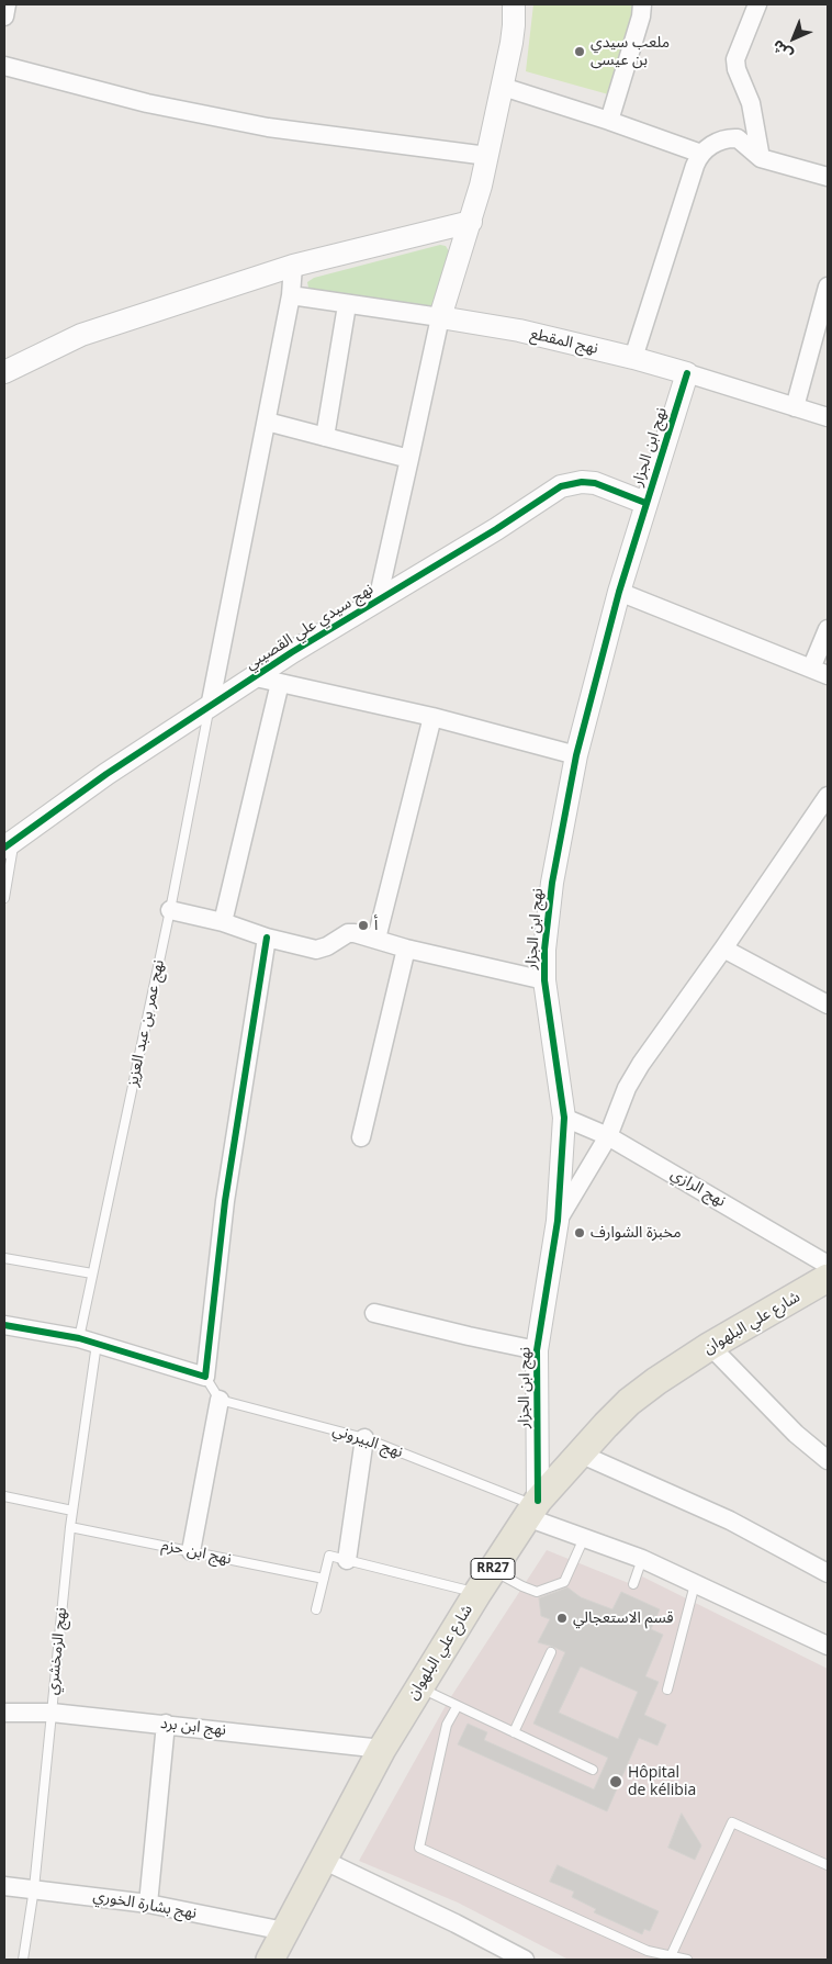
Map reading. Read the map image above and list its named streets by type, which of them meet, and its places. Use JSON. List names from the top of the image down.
{
  "streets": {
    "main road": ["شارع علي البلهوان", "RR27"],
    "street": [
      "نهج المقطع",
      "نهج ابن الجزار",
      "نهج سيدي علي القصيبي",
      "نهج الرازي",
      "نهج ابن برد",
      "نهج بشارة الخوري"
    ],
    "lane": [
      "نهج عمر بن عبد العزيز",
      "نهج البيروني",
      "نهج ابن حزم",
      "نهج الزمخشري"
    ]
  },
  "crossings": [
    ["نهج المقطع", "نهج ابن الجزار"],
    ["نهج ابن الجزار", "نهج سيدي علي القصيبي"],
    ["نهج ابن الجزار", "نهج الرازي"],
    ["نهج ابن الجزار", "شارع علي البلهوان"],
    ["نهج ابن الجزار", "نهج البيروني"],
    ["نهج سيدي علي القصيبي", "نهج عمر بن عبد العزيز"],
    ["شارع علي البلهوان", "نهج البيروني"],
    ["شارع علي البلهوان", "نهج ابن برد"],
    ["شارع علي البلهوان", "نهج بشارة الخوري"],
    ["نهج ابن حزم", "نهج الزمخشري"],
    ["نهج الزمخشري", "نهج ابن برد"],
    ["نهج الزمخشري", "نهج بشارة الخوري"]
  ],
  "places": [
    "ملعب سيدي بن عيسى",
    "أ",
    "مخبزة الشوارف",
    "قسم الاستعجالي",
    "Hôpital de kélibia"
  ],
  "north": "bottom left"
}
